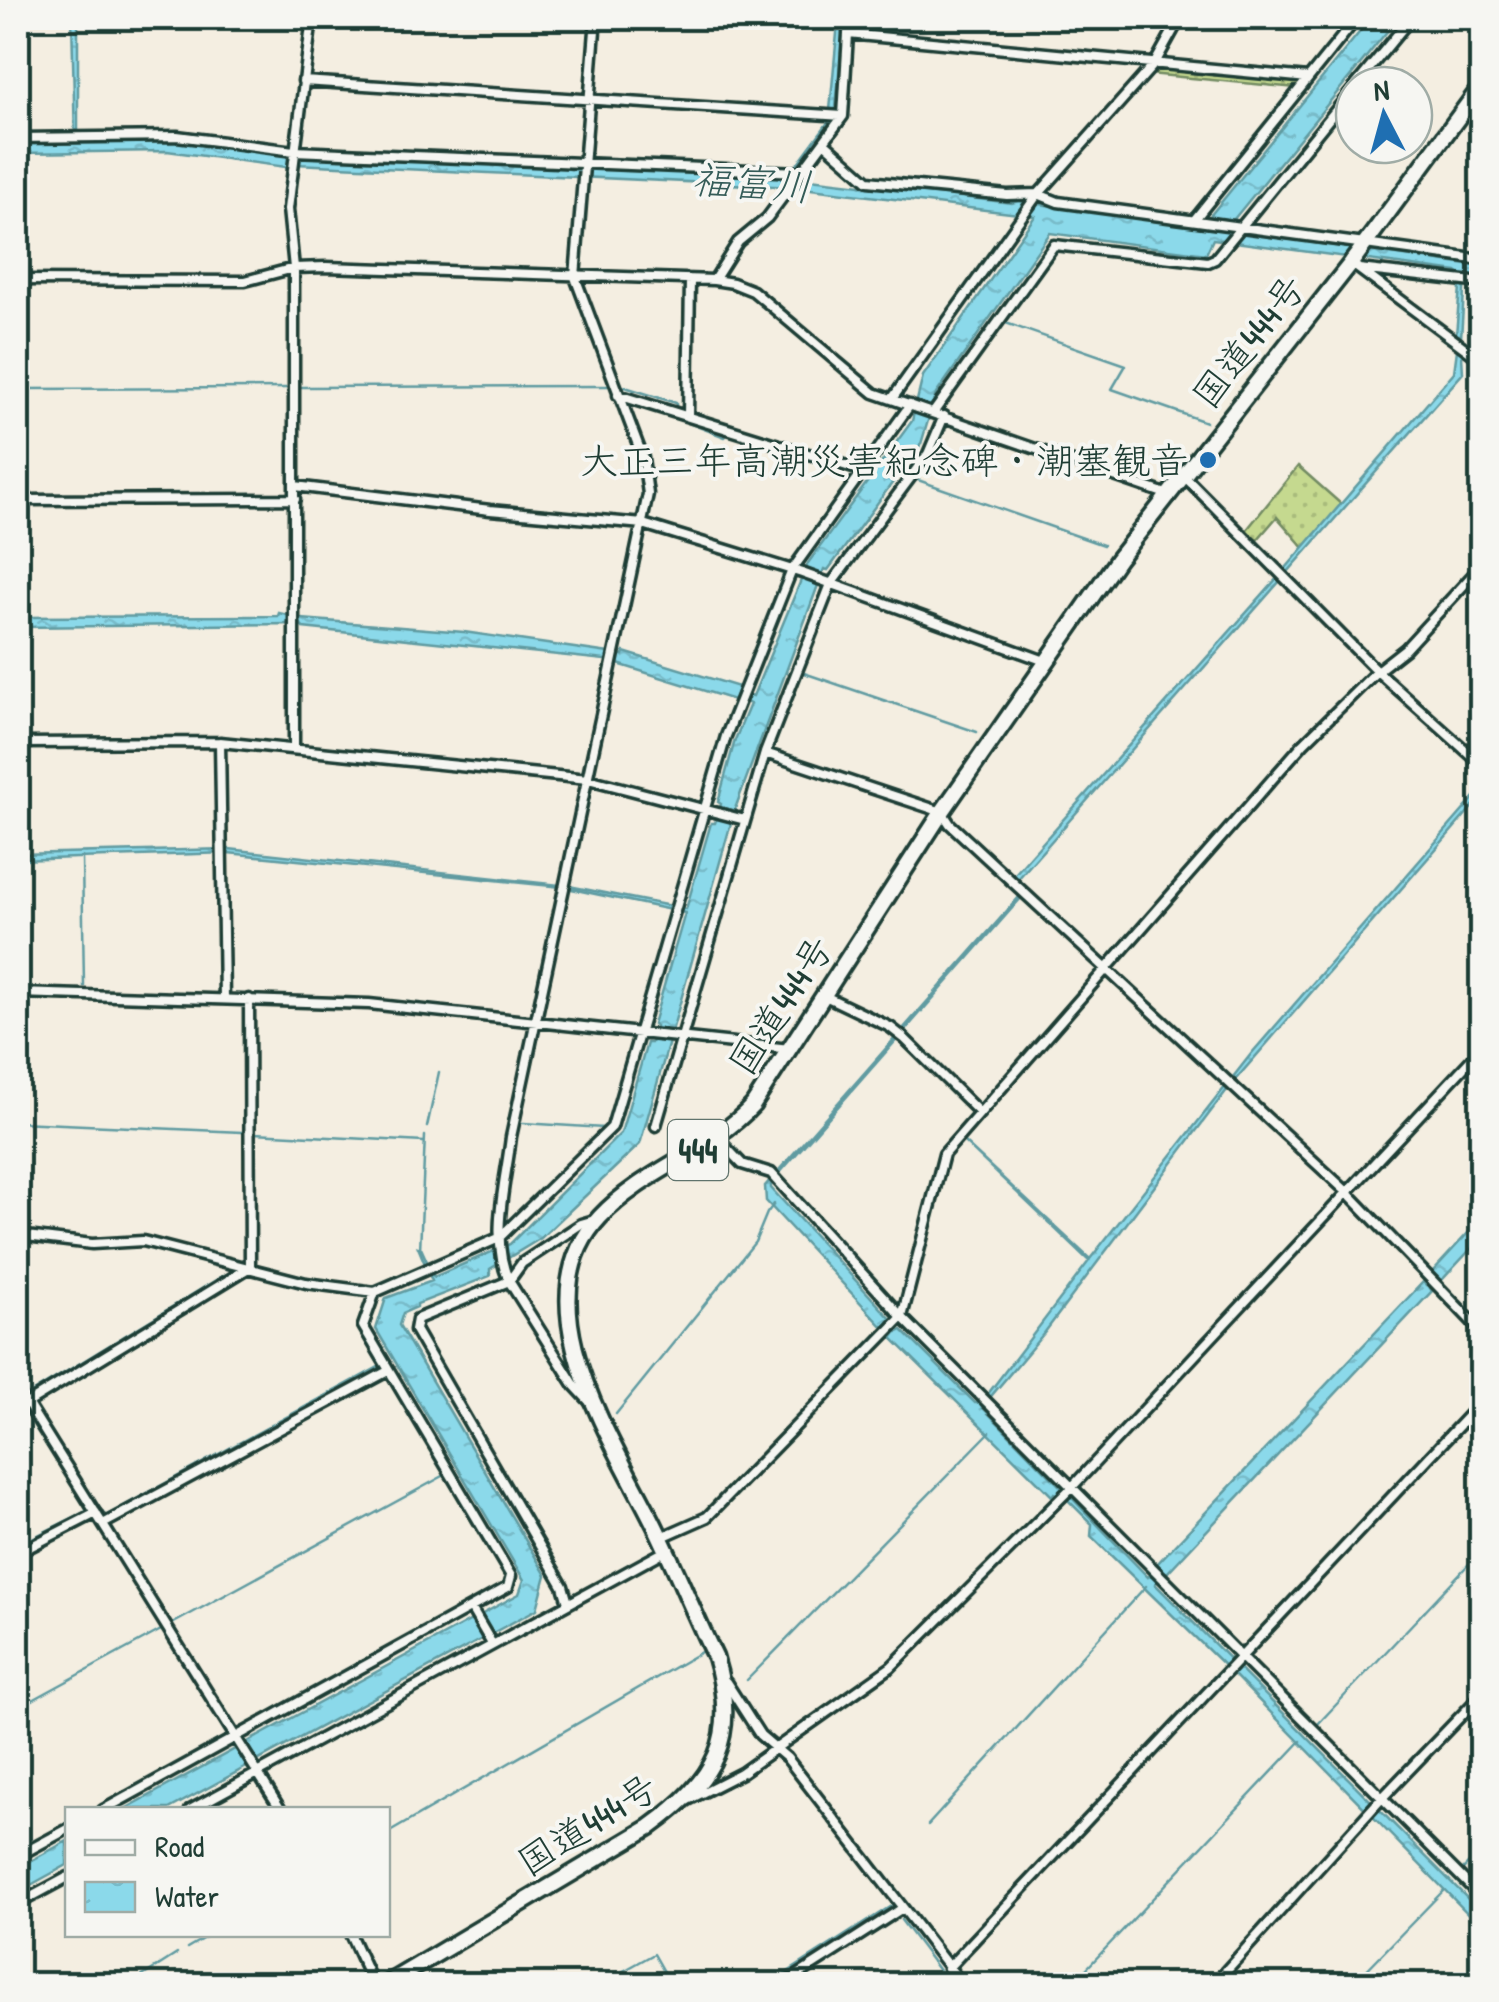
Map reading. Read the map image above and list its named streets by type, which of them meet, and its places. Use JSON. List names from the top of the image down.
{
  "streets": {
    "highway": ["国道444号", "444"]
  },
  "water": ["福富川"],
  "places": ["大正三年高潮災害紀念碑・潮塞観音"],
  "legend": ["Road", "Water"],
  "north": "top"
}
